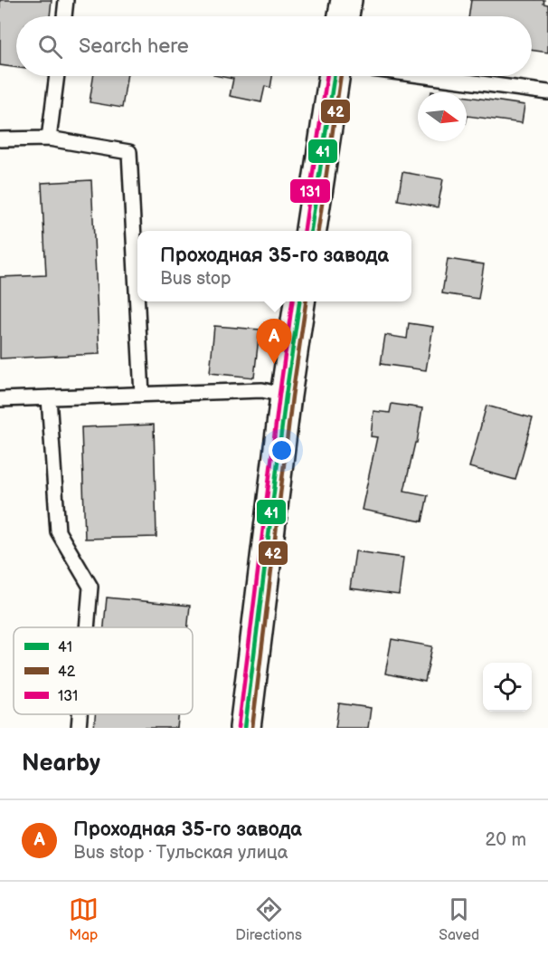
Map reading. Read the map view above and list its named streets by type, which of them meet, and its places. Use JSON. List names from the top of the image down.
{
  "lines": ["transit line 41", "transit line 42", "transit line 131"],
  "legend": ["41", "42", "131"],
  "north": "right",
  "page": {
    "search": "Search here",
    "popup": ["Проходная 35-го завода", "Bus stop"],
    "pins": "A",
    "heading": "Nearby",
    "list": [
      {
        "mark": "A",
        "name": "Проходная 35-го завода",
        "note": "Bus stop · Тульская улица",
        "value": "20 m"
      }
    ],
    "nav": ["Map", "Directions", "Saved"]
  }
}
